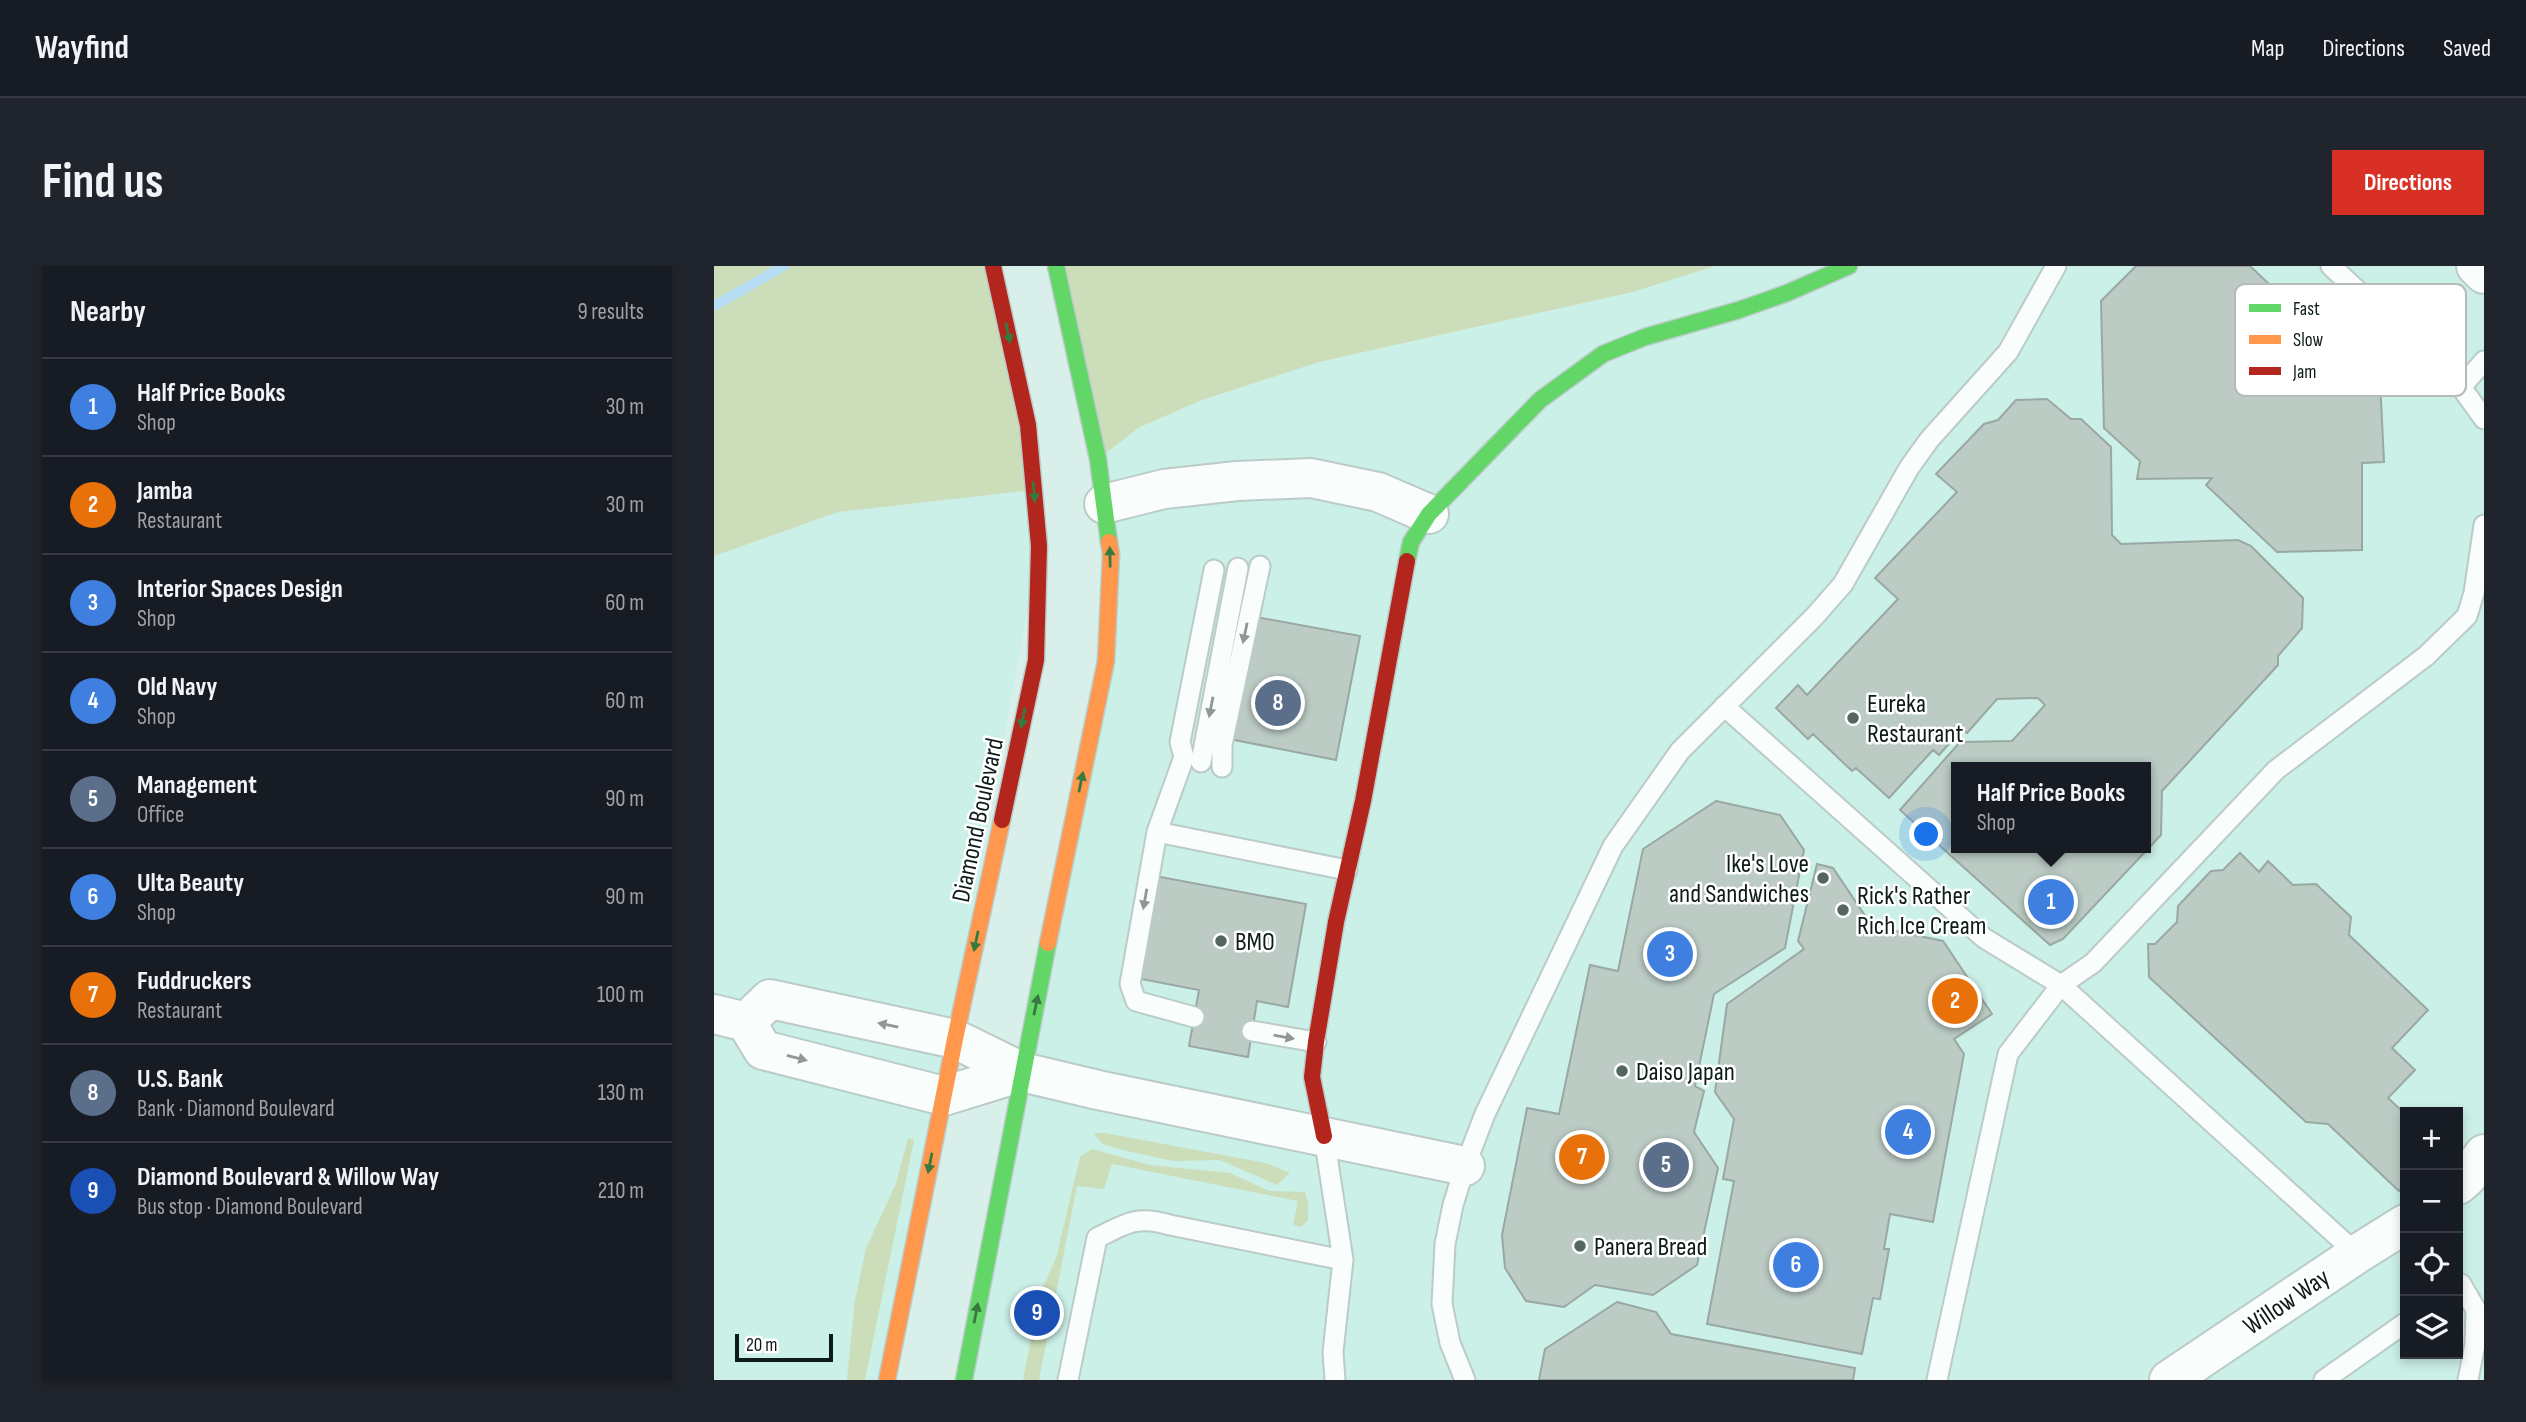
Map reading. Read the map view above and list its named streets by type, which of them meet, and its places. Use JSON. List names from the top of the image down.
{
  "streets": {
    "main road": ["Diamond Boulevard"],
    "street": ["Willow Way"]
  },
  "places": [
    "Eureka Restaurant",
    "Ike's Love and Sandwiches",
    "Rick's Rather Rich Ice Cream",
    "BMO",
    "Daiso Japan",
    "Panera Bread"
  ],
  "legend": ["Fast", "Slow", "Jam"],
  "scale_bar": "20 m",
  "page": {
    "header": "Wayfind",
    "nav": ["Map", "Directions", "Saved"],
    "buttons": "Directions",
    "title": "Find us",
    "heading": ["Nearby", "9 results"],
    "list": [
      {
        "mark": "1",
        "name": "Half Price Books",
        "note": "Shop",
        "value": "30 m"
      },
      {
        "mark": "2",
        "name": "Jamba",
        "note": "Restaurant",
        "value": "30 m"
      },
      {
        "mark": "3",
        "name": "Interior Spaces Design",
        "note": "Shop",
        "value": "60 m"
      },
      {
        "mark": "4",
        "name": "Old Navy",
        "note": "Shop",
        "value": "60 m"
      },
      {
        "mark": "5",
        "name": "Management",
        "note": "Office",
        "value": "90 m"
      },
      {
        "mark": "6",
        "name": "Ulta Beauty",
        "note": "Shop",
        "value": "90 m"
      },
      {
        "mark": "7",
        "name": "Fuddruckers",
        "note": "Restaurant",
        "value": "100 m"
      },
      {
        "mark": "8",
        "name": "U.S. Bank",
        "note": "Bank · Diamond Boulevard",
        "value": "130 m"
      },
      {
        "mark": "9",
        "name": "Diamond Boulevard & Willow Way",
        "note": "Bus stop · Diamond Boulevard",
        "value": "210 m"
      }
    ],
    "pins": [
      "8",
      "1",
      "3",
      "2",
      "4",
      "7",
      "5",
      "6",
      "9"
    ],
    "popup": ["Half Price Books", "Shop"],
    "map_buttons": ["+", "−"],
    "scale": "20 m"
  }
}
